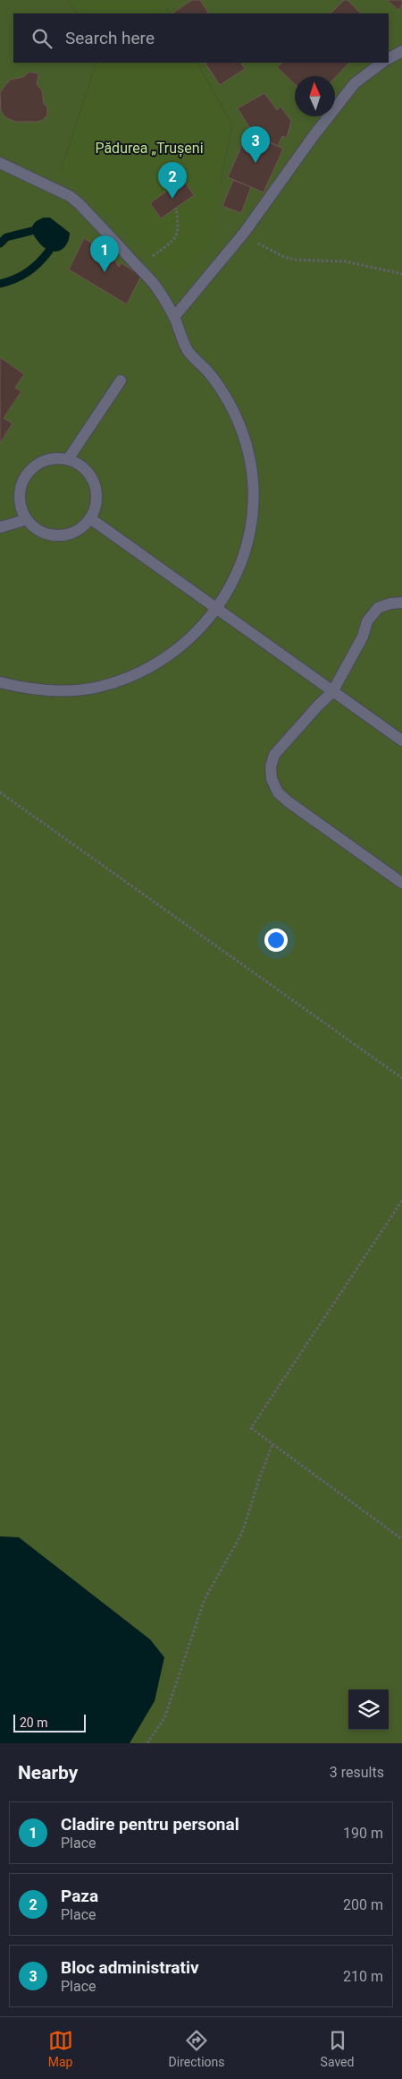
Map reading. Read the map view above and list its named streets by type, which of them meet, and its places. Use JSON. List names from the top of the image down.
{
  "parks": ["Pădurea „Trușeni"],
  "scale_bar": "20 m",
  "north": "top",
  "page": {
    "search": "Search here",
    "pins": ["3", "2", "1"],
    "scale": "20 m",
    "heading": ["Nearby", "3 results"],
    "list": [
      {
        "mark": "1",
        "name": "Cladire pentru personal",
        "note": "Place",
        "value": "190 m"
      },
      {
        "mark": "2",
        "name": "Paza",
        "note": "Place",
        "value": "200 m"
      },
      {
        "mark": "3",
        "name": "Bloc administrativ",
        "note": "Place",
        "value": "210 m"
      }
    ],
    "nav": ["Map", "Directions", "Saved"]
  }
}
